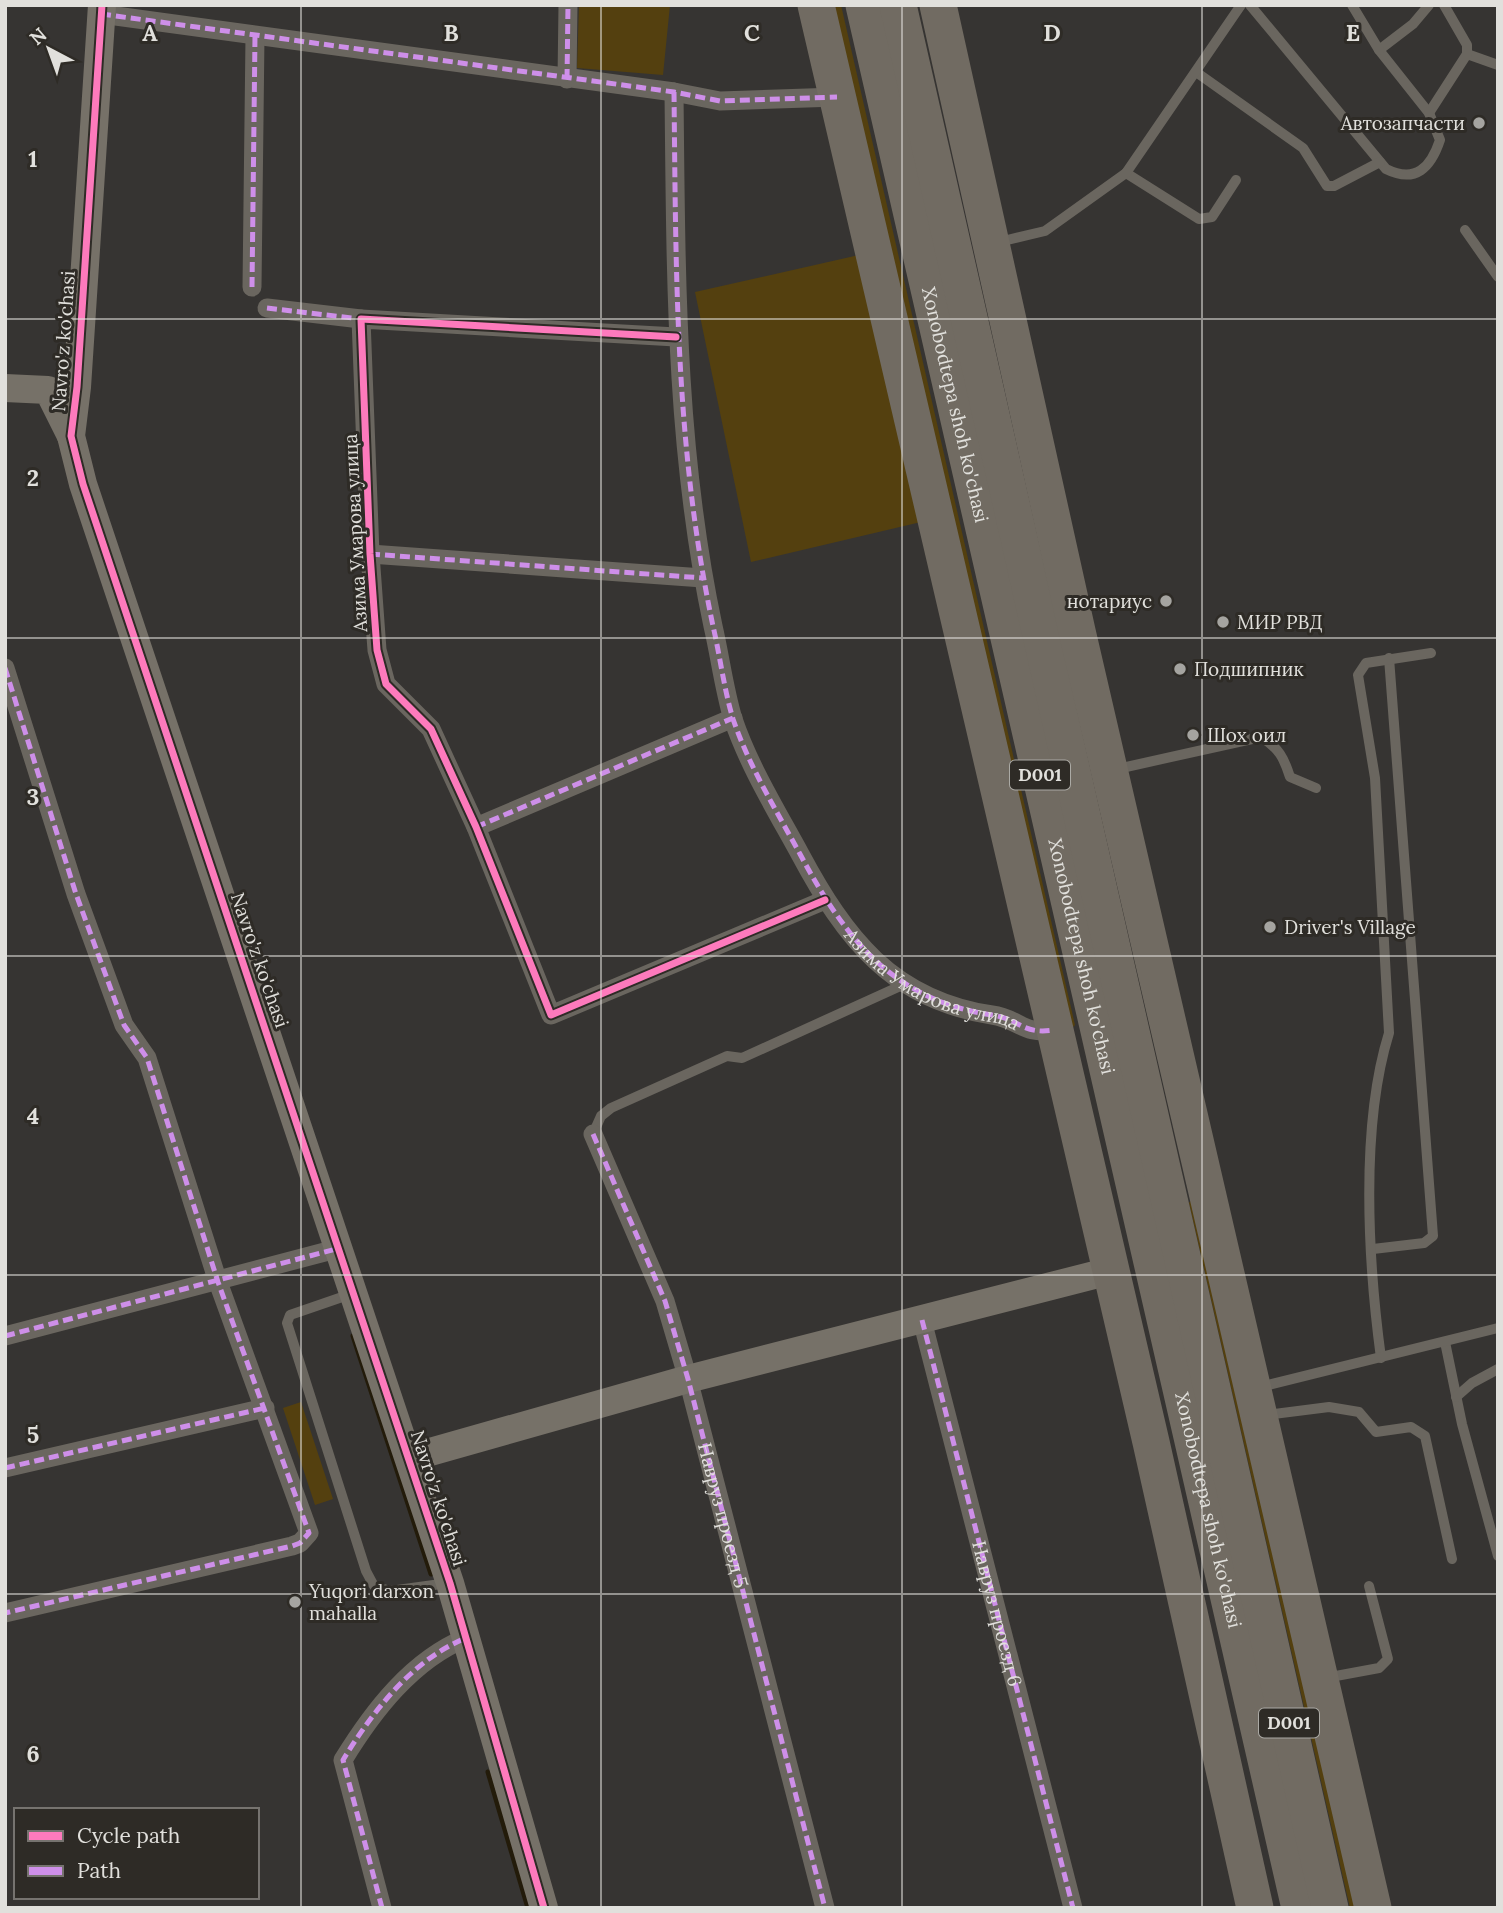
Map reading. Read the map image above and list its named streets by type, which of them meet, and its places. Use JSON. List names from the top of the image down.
{
  "streets": {
    "highway": ["Xonobodtepa shoh ko'chasi", "D001"],
    "street": [
      "Navro'z ko'chasi",
      "Азима Умарова улица",
      "Навруз проезд 5",
      "Навруз проезд 6"
    ]
  },
  "places": [
    "Автозапчасти",
    "нотариус",
    "МИР РВД",
    "Подшипник",
    "Шох оил",
    "Driver's Village",
    "Yuqori darxon mahalla"
  ],
  "legend": ["Cycle path", "Path"],
  "north": "top left",
  "grid": {
    "columns": [
      "A",
      "B",
      "C",
      "D",
      "E"
    ],
    "rows": [
      "1",
      "2",
      "3",
      "4",
      "5",
      "6"
    ]
  }
}
